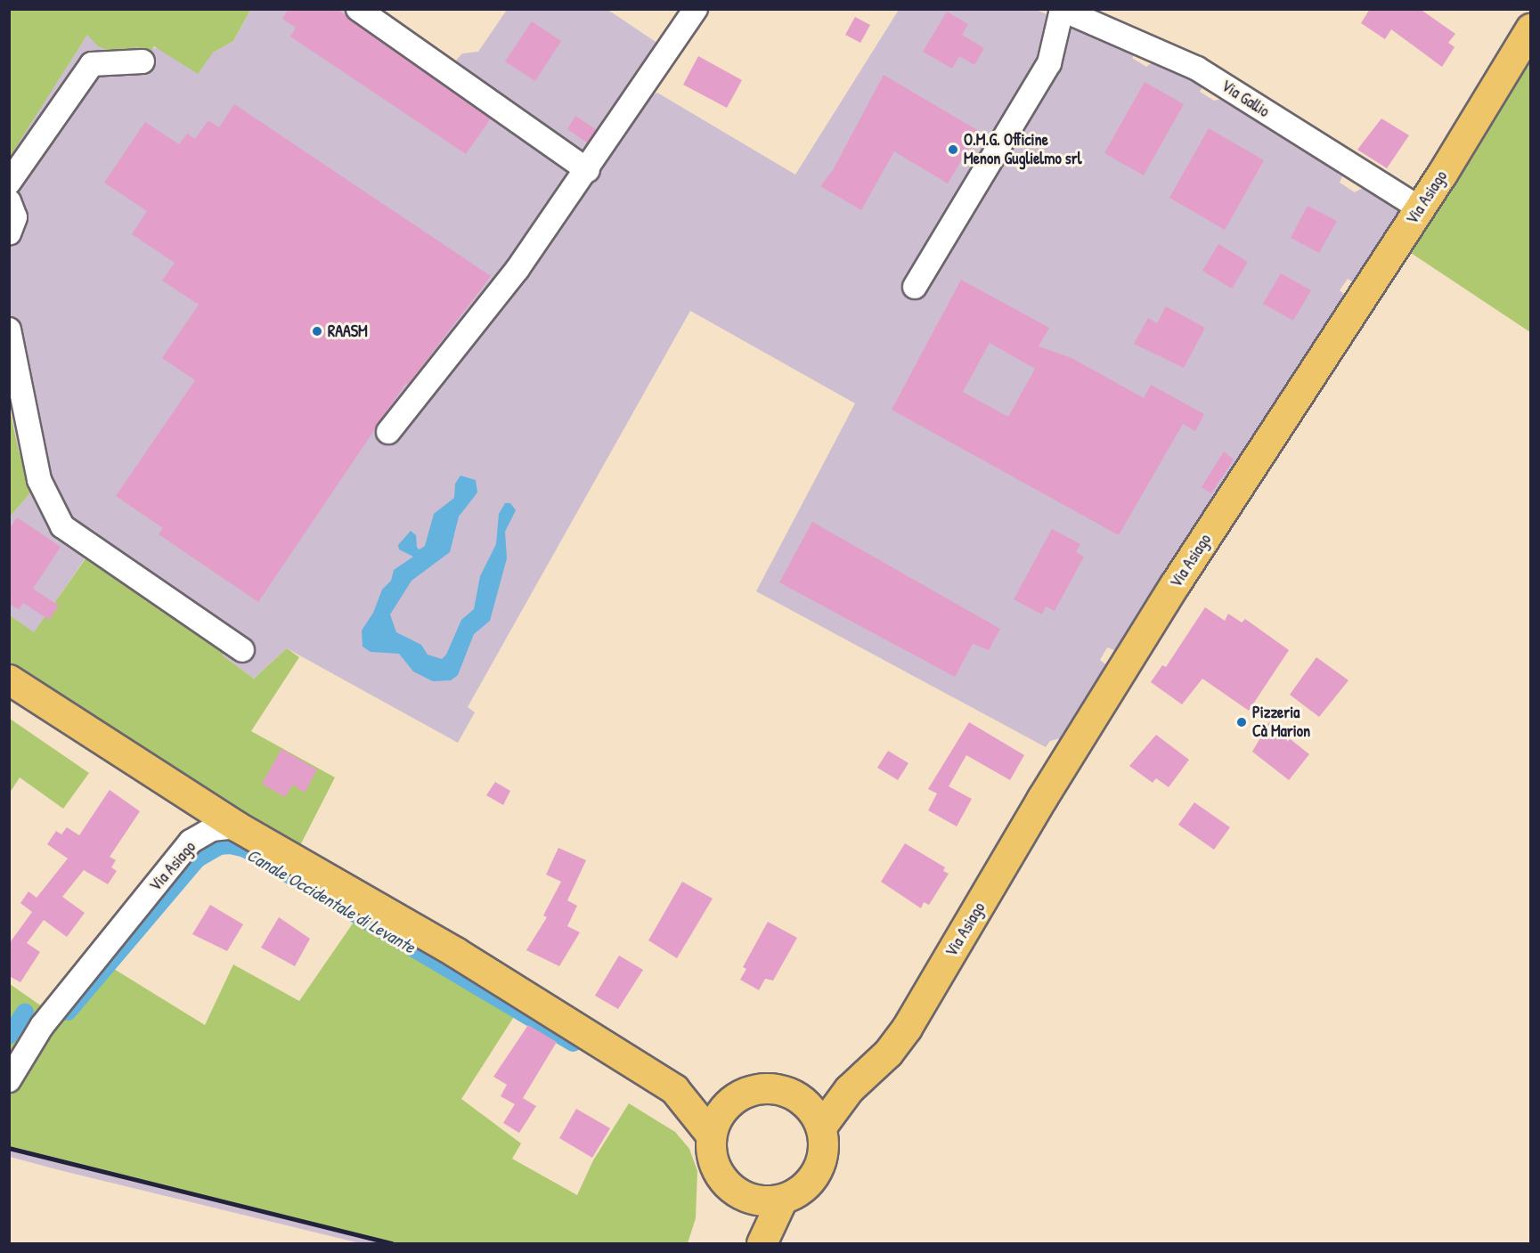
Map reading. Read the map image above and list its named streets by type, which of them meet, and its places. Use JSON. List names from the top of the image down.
{
  "streets": {
    "main road": ["Via Asiago"],
    "street": ["Via Gallio"]
  },
  "crossings": [
    ["Via Gallio", "Via Asiago"]
  ],
  "water": ["Canale Occidentale di Levante"],
  "places": ["O.M.G. Officine Menon Guglielmo srl", "RAASM", "Pizzeria Cà Marion"]
}
